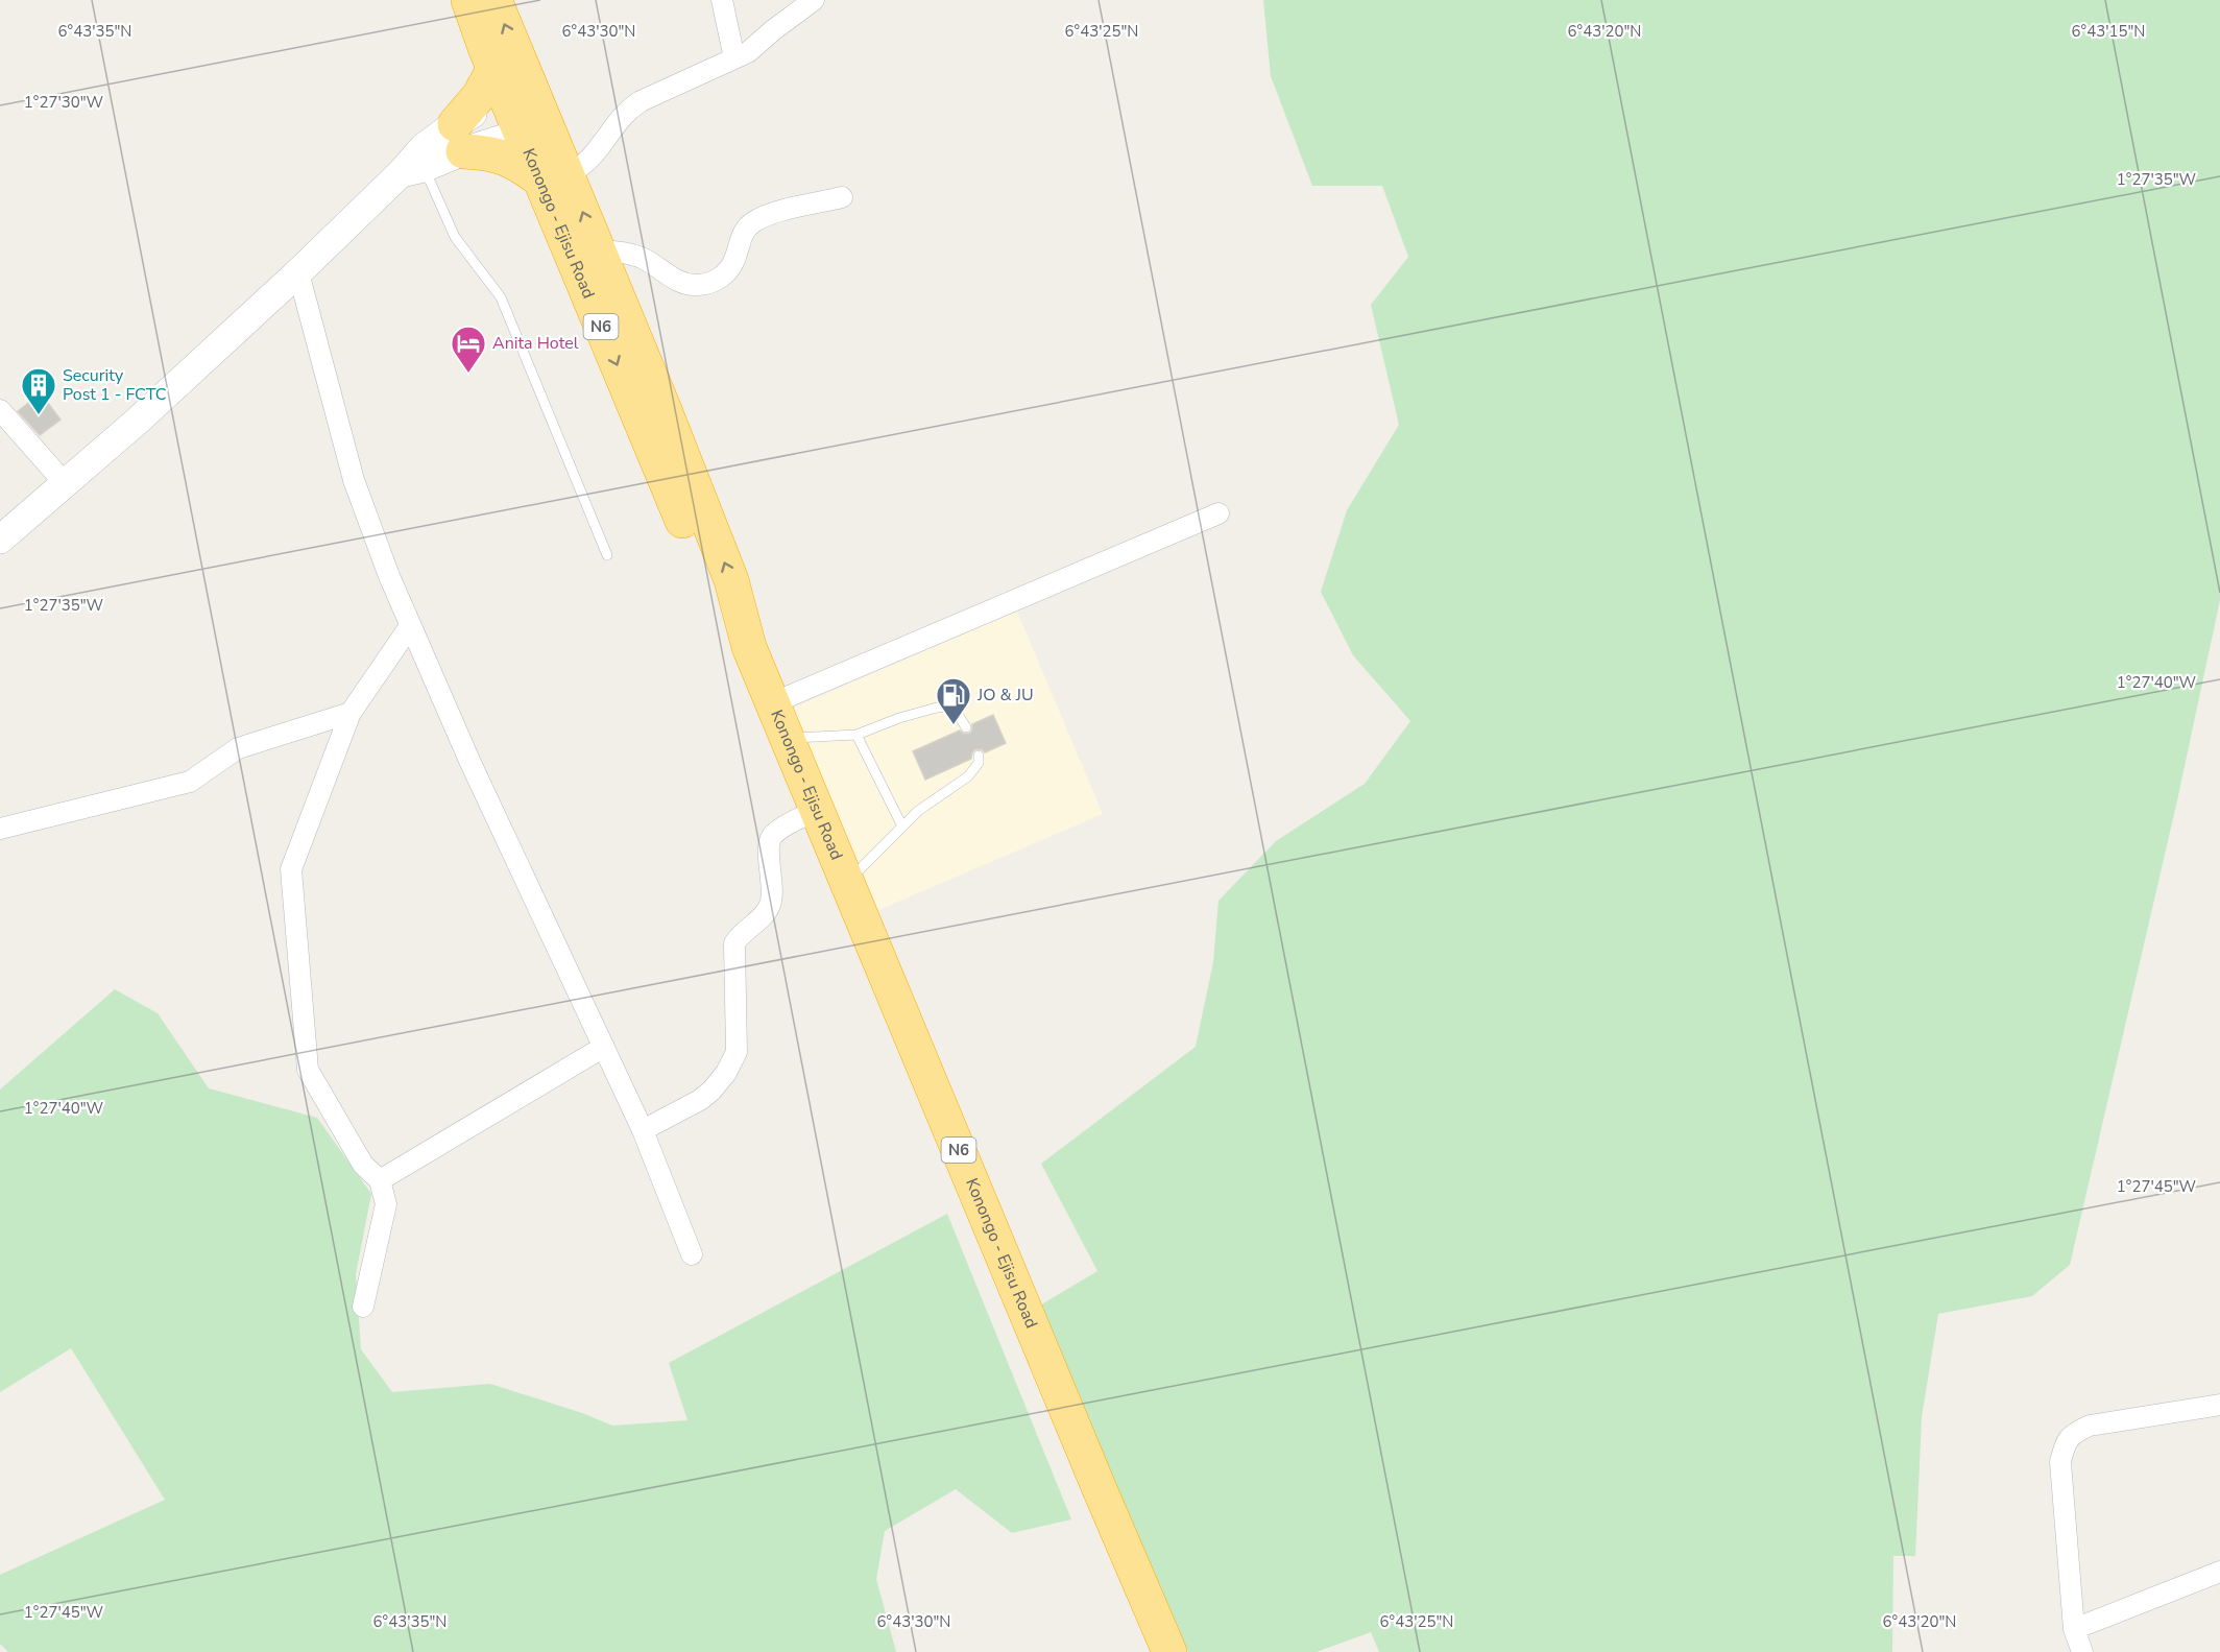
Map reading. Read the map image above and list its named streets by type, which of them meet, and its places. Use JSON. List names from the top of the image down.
{
  "streets": {
    "highway": ["Konongo - Ejisu Road", "N6"]
  },
  "places": {
    "hotel": ["Anita Hotel"],
    "building": ["Security Post 1 - FCTC"],
    "fuel station": ["JO & JU"]
  },
  "coordinates": [
    "6°43'35\"N",
    "6°43'30\"N",
    "6°43'25\"N",
    "6°43'20\"N",
    "6°43'15\"N",
    "1°27'30\"W",
    "1°27'35\"W",
    "1°27'40\"W",
    "1°27'45\"W"
  ]
}
